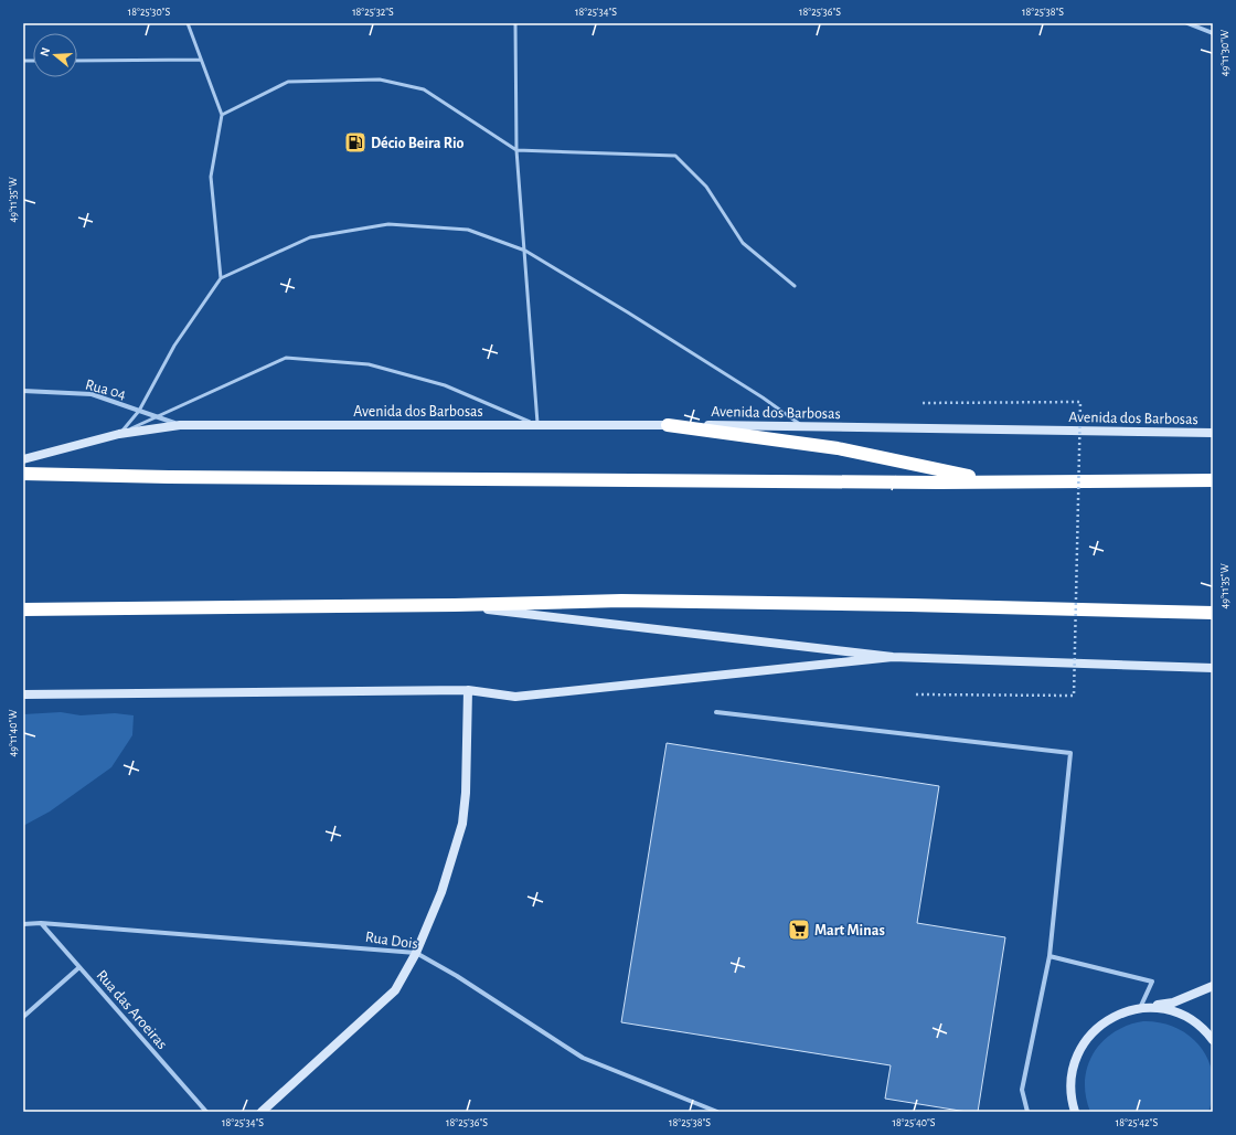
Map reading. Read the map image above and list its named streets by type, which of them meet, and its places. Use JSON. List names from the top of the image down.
{
  "streets": {
    "main road": ["Avenida dos Barbosas"],
    "street": ["Rua 04", "Rua Dois", "Rua das Aroeiras"]
  },
  "crossings": [
    ["Rua 04", "Avenida dos Barbosas"],
    ["Rua Dois", "Rua das Aroeiras"]
  ],
  "places": {
    "fuel station": ["Décio Beira Rio"],
    "supermarket": ["Mart Minas"]
  },
  "north": "left",
  "coordinates": [
    "18°25'30\"S",
    "18°25'32\"S",
    "18°25'34\"S",
    "18°25'36\"S",
    "18°25'38\"S",
    "49°11'30\"W",
    "49°11'35\"W",
    "49°11'40\"W",
    "18°25'40\"S",
    "18°25'42\"S"
  ]
}
